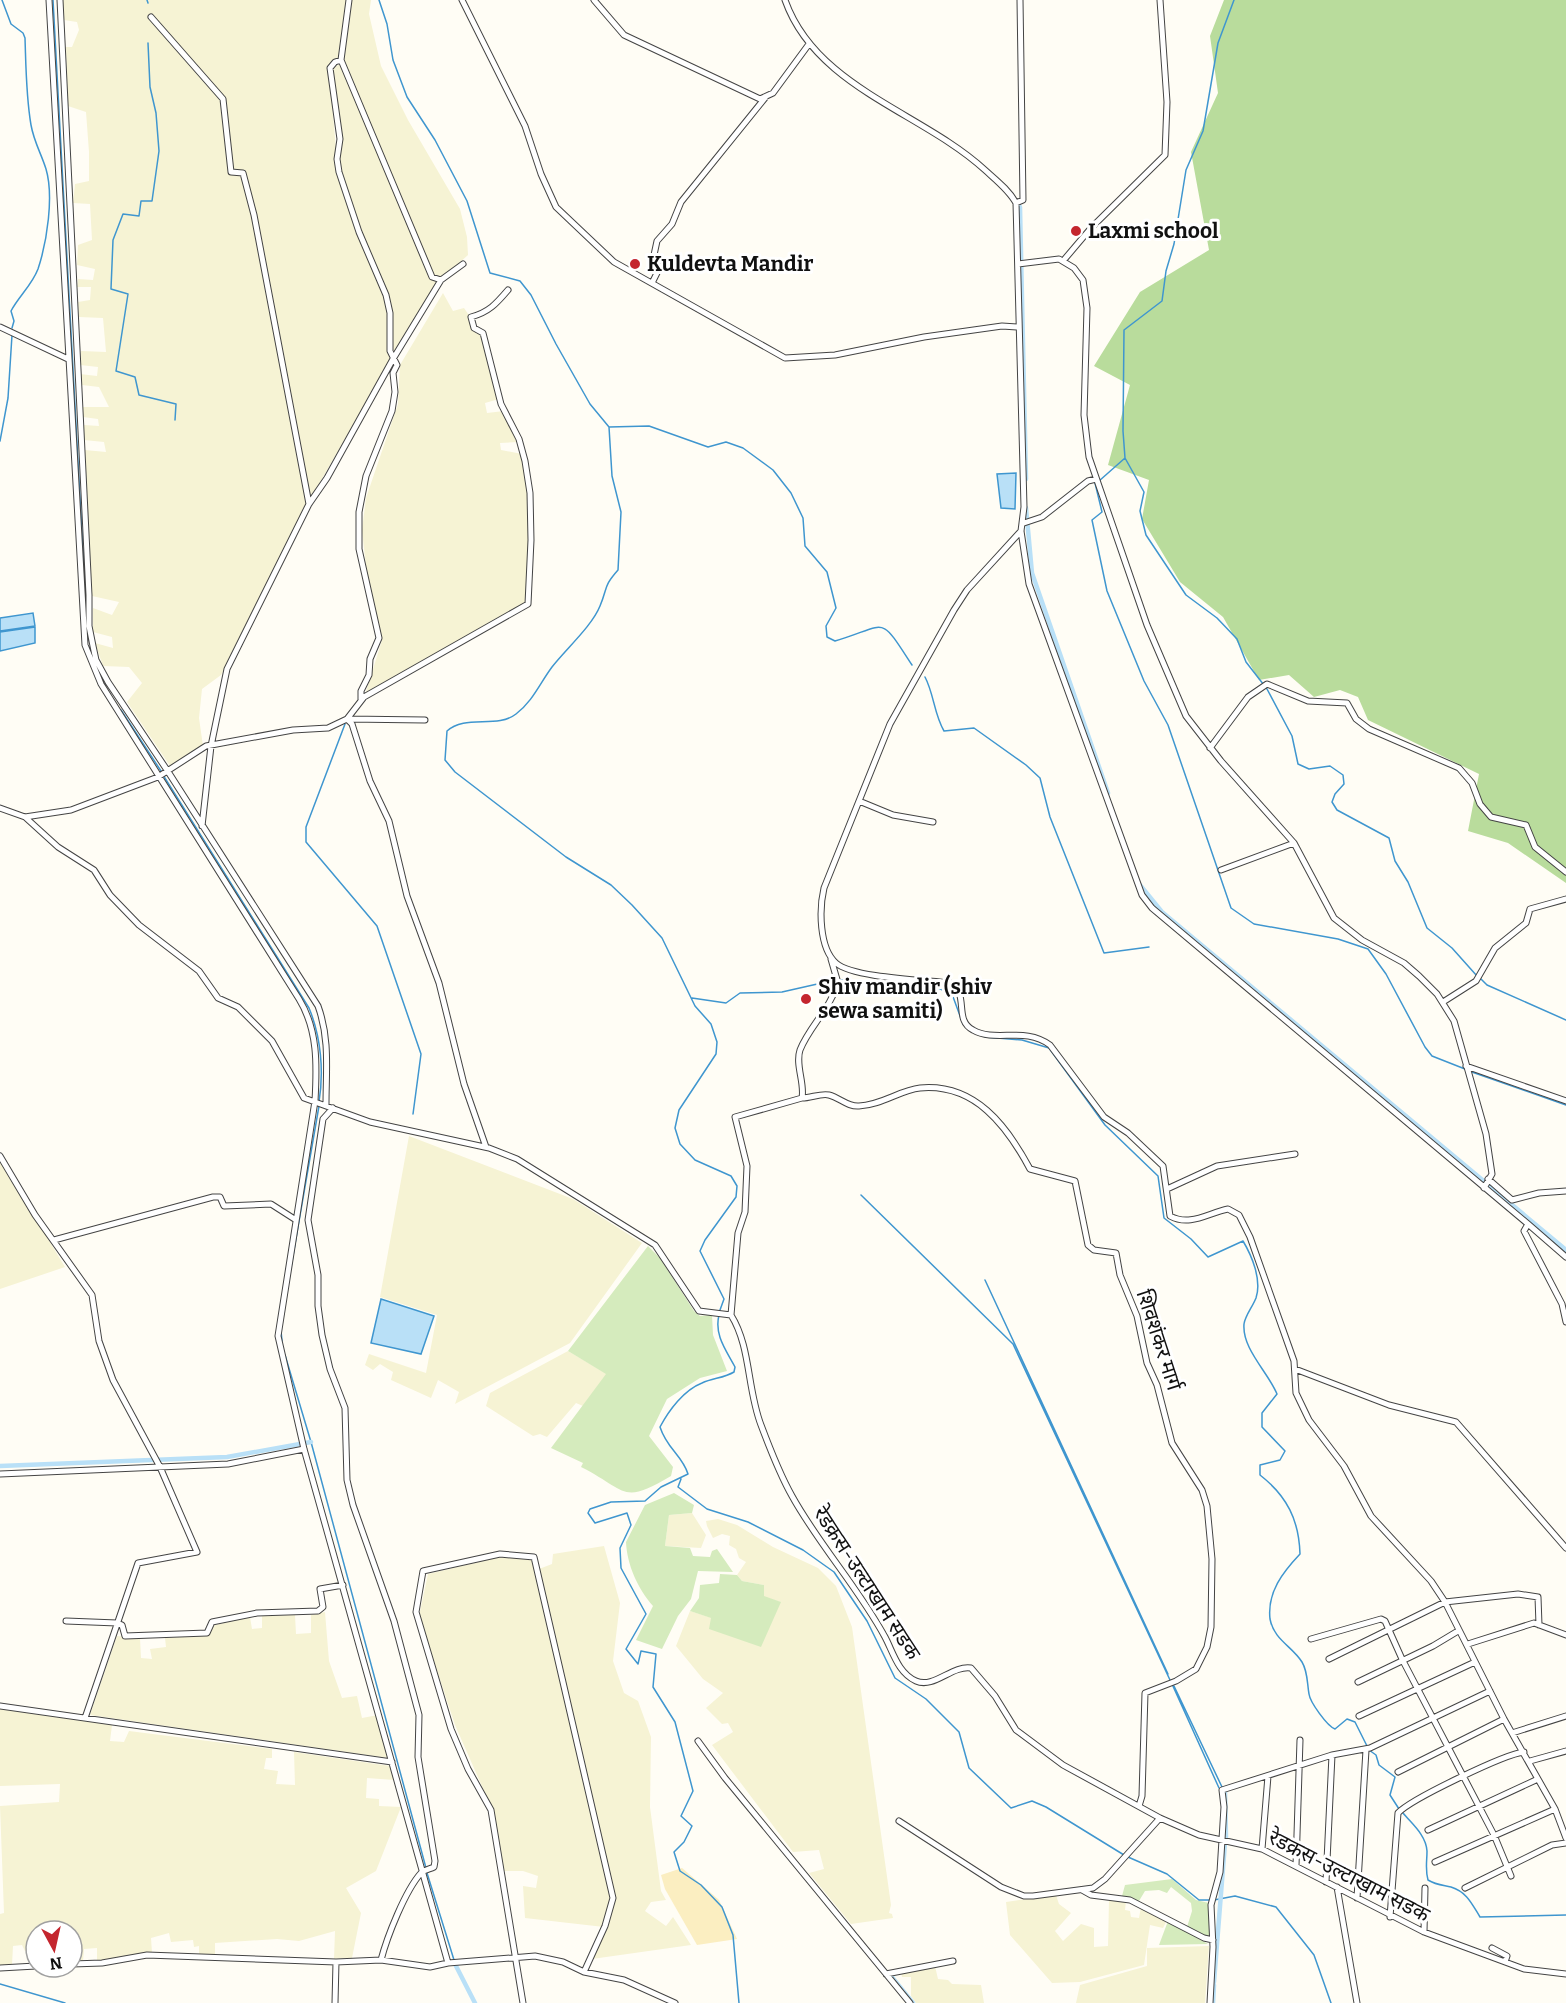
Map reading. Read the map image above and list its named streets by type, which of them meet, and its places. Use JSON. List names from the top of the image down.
{
  "streets": {
    "street": ["शिवशंकर मार्ग", "रेडक्रस-उल्टाखाम सडक"]
  },
  "crossings": [
    ["शिवशंकर मार्ग", "रेडक्रस-उल्टाखाम सडक"]
  ],
  "places": ["Laxmi school", "Kuldevta Mandir", "Shiv mandir (shiv sewa samiti)"],
  "north": "bottom"
}
